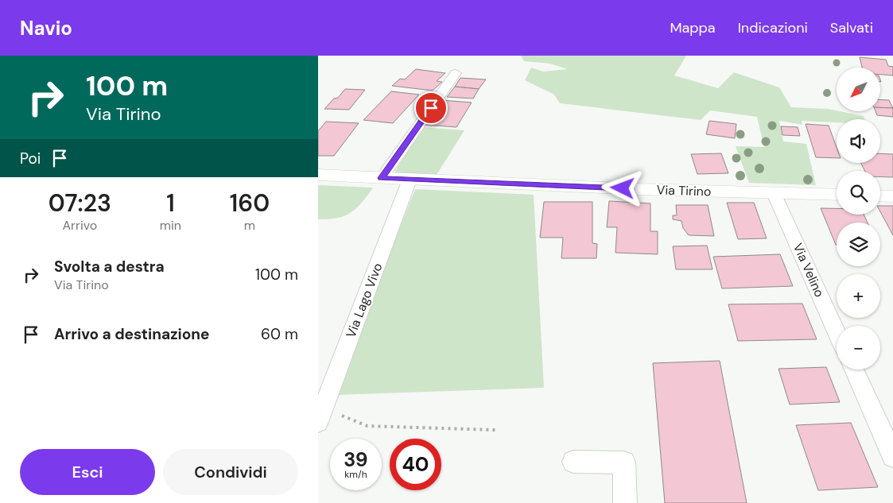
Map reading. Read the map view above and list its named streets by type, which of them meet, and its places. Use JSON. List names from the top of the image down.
{
  "streets": {
    "street": ["Via Tirino", "Via Velino", "Via Lago Vivo"]
  },
  "crossings": [
    ["Via Tirino", "Via Velino"],
    ["Via Tirino", "Via Lago Vivo"]
  ],
  "north": "bottom left",
  "page": {
    "header": "Navio",
    "nav": ["Mappa", "Indicazioni", "Salvati"],
    "turn": ["100 m", "Via Tirino"],
    "map_buttons": ["+", "−"],
    "then": "Poi",
    "eta": [
      "07:23",
      "Arrivo",
      "1",
      "min",
      "160",
      "m"
    ],
    "list": [
      {
        "name": "Svolta a destra",
        "note": "Via Tirino",
        "value": "100 m"
      },
      {
        "name": "Arrivo a destinazione",
        "value": "60 m"
      }
    ],
    "speed": "39 km/h",
    "limit": "40",
    "buttons": ["Esci", "Condividi"]
  }
}
